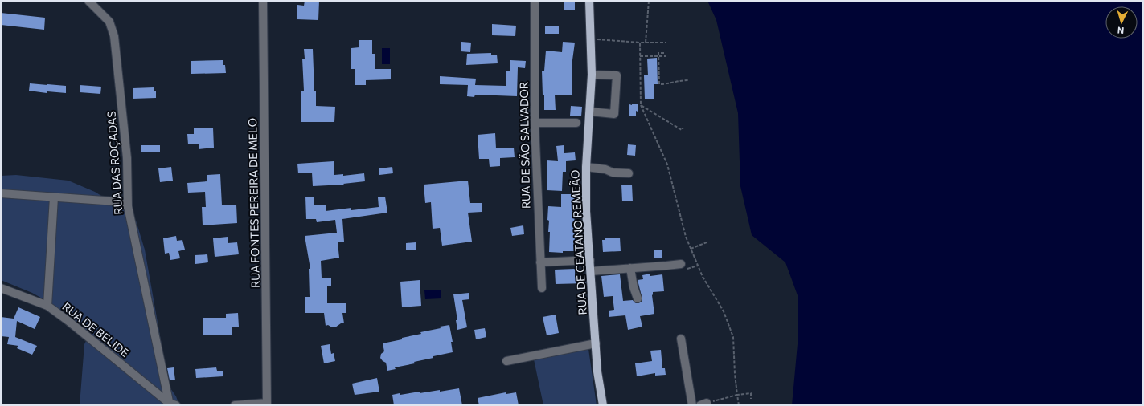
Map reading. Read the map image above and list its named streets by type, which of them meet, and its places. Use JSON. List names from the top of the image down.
{
  "streets": {
    "main road": ["RUA DE CEATANO REMEÃO"],
    "street": [
      "RUA DE SÃO SALVADOR",
      "RUA DAS ROÇADAS",
      "RUA FONTES PEREIRA DE MELO",
      "RUA DE BELIDE"
    ]
  },
  "crossings": [
    ["RUA DAS ROÇADAS", "RUA DE BELIDE"]
  ],
  "north": "bottom"
}
